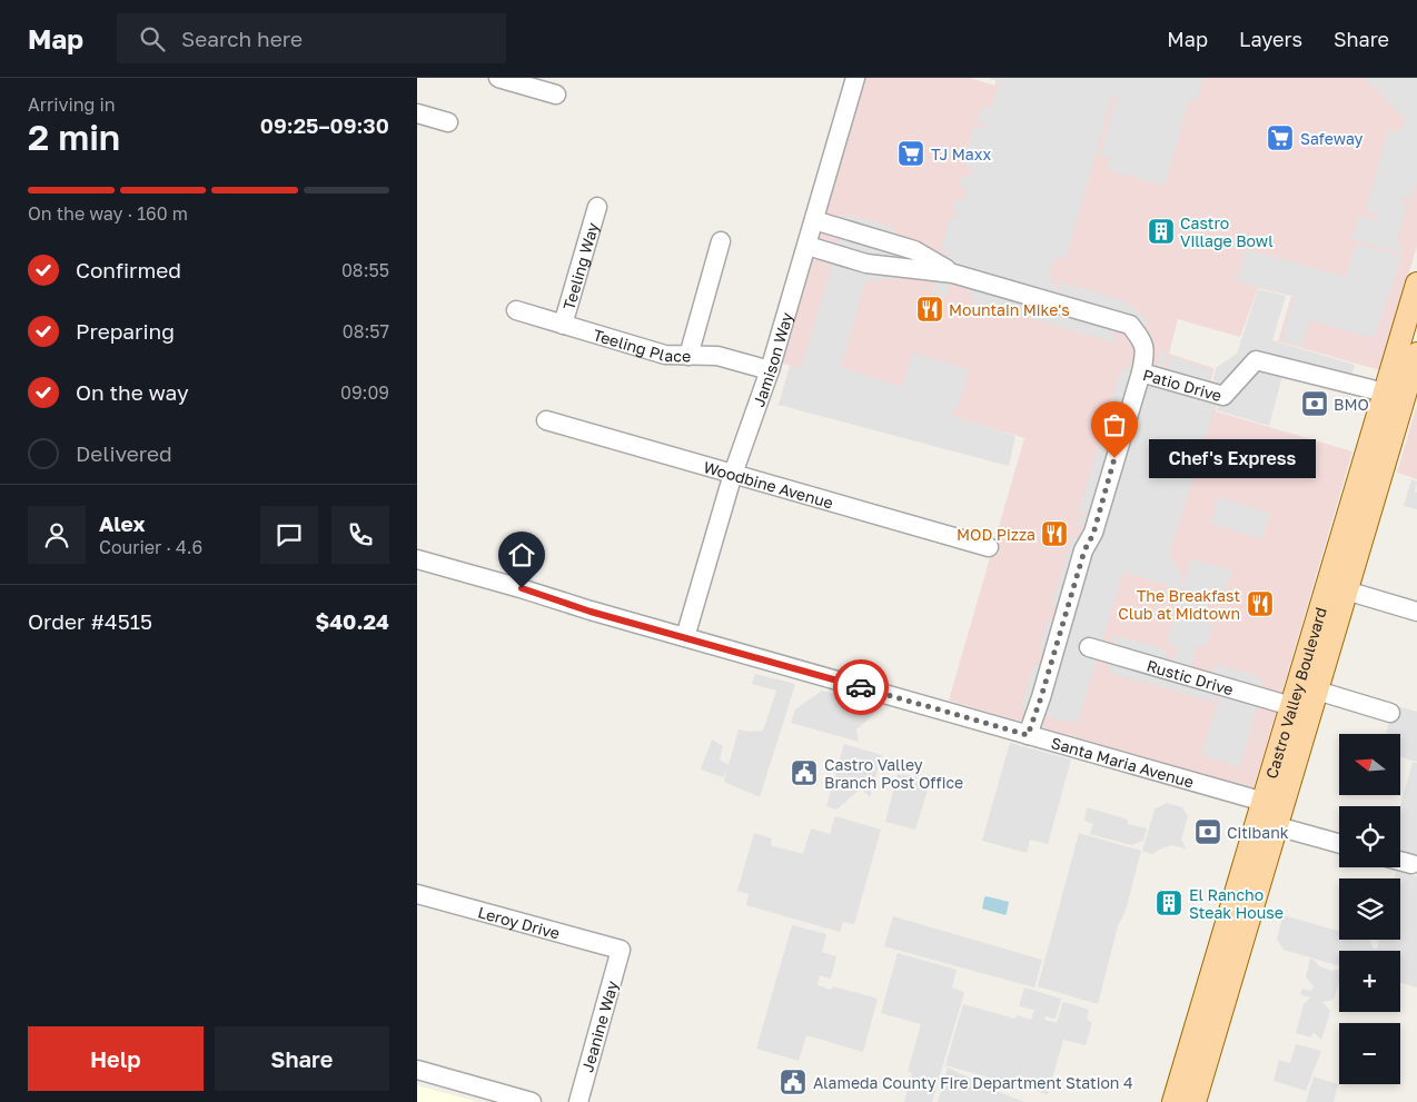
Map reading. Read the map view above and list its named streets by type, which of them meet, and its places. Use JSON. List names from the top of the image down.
{
  "streets": {
    "main road": ["Castro Valley Boulevard"],
    "street": [
      "Teeling Way",
      "Teeling Place",
      "Jamison Way",
      "Patio Drive",
      "Woodbine Avenue",
      "Rustic Drive",
      "Santa Maria Avenue",
      "Leroy Drive",
      "Jeanine Way"
    ]
  },
  "crossings": [
    ["Teeling Way", "Teeling Place"],
    ["Teeling Place", "Jamison Way"],
    ["Jamison Way", "Patio Drive"],
    ["Jamison Way", "Woodbine Avenue"],
    ["Jamison Way", "Santa Maria Avenue"],
    ["Patio Drive", "Castro Valley Boulevard"],
    ["Rustic Drive", "Castro Valley Boulevard"],
    ["Castro Valley Boulevard", "Santa Maria Avenue"],
    ["Leroy Drive", "Jeanine Way"]
  ],
  "places": {
    "supermarket": ["Safeway", "TJ Maxx"],
    "building": ["Castro Village Bowl", "El Rancho Steak House"],
    "restaurant": ["Mountain Mike's", "MOD Pizza", "The Breakfast Club at Midtown"],
    "bank": ["BMO", "Citibank"],
    "other": ["Chef's Express"],
    "public building": ["Castro Valley Branch Post Office", "Alameda County Fire Department Station 4"]
  },
  "north": "left",
  "page": {
    "header": "Map",
    "search": "Search here",
    "nav": ["Map", "Layers", "Share"],
    "heading": ["2 min", "Arriving in", "09:25–09:30"],
    "panel": [
      "Alex",
      "Courier · 4.6",
      "Order #4515",
      "$40.24"
    ],
    "bar": "On the way · 160 m",
    "list": [
      ["Confirmed", "08:55"],
      ["Preparing", "08:57"],
      ["On the way", "09:09"],
      "Delivered"
    ],
    "bubble": "Chef's Express",
    "map_buttons": ["+", "−"],
    "buttons": ["Help", "Share"]
  }
}
